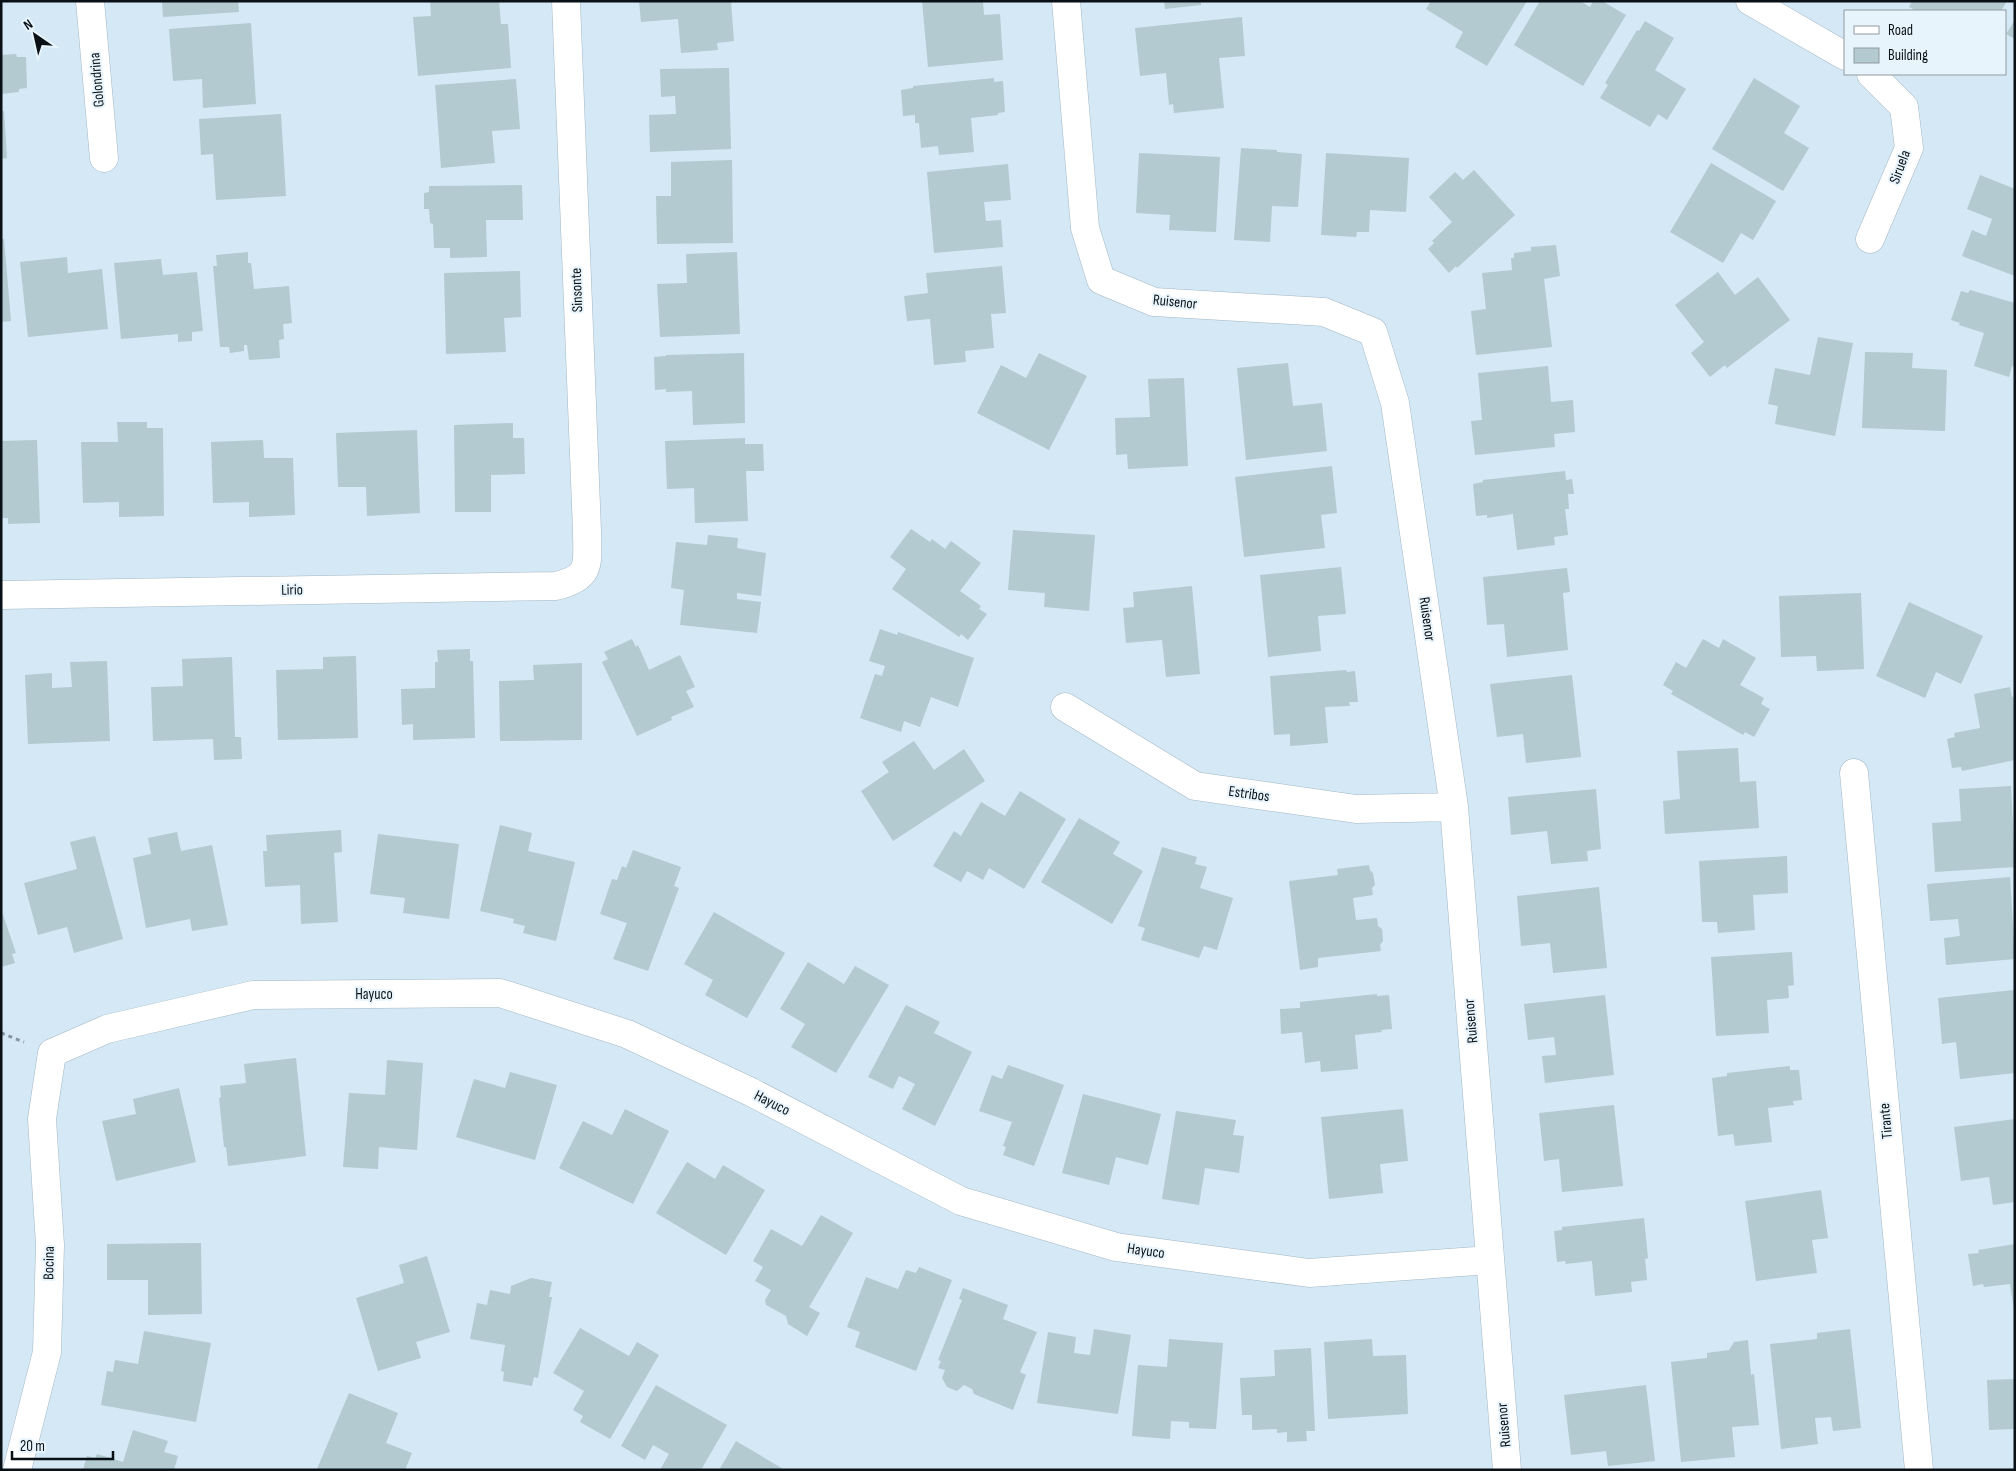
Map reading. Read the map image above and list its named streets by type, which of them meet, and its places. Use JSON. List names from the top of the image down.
{
  "streets": {
    "street": [
      "Golondrina",
      "Siruela",
      "Sinsonte",
      "Ruisenor",
      "Lirio",
      "Estribos",
      "Hayuco",
      "Tirante",
      "Bocina"
    ]
  },
  "crossings": [
    ["Sinsonte", "Lirio"],
    ["Ruisenor", "Estribos"],
    ["Ruisenor", "Hayuco"],
    ["Hayuco", "Bocina"]
  ],
  "legend": ["Road", "Building"],
  "scale_bar": "20 m",
  "north": "top left"
}
